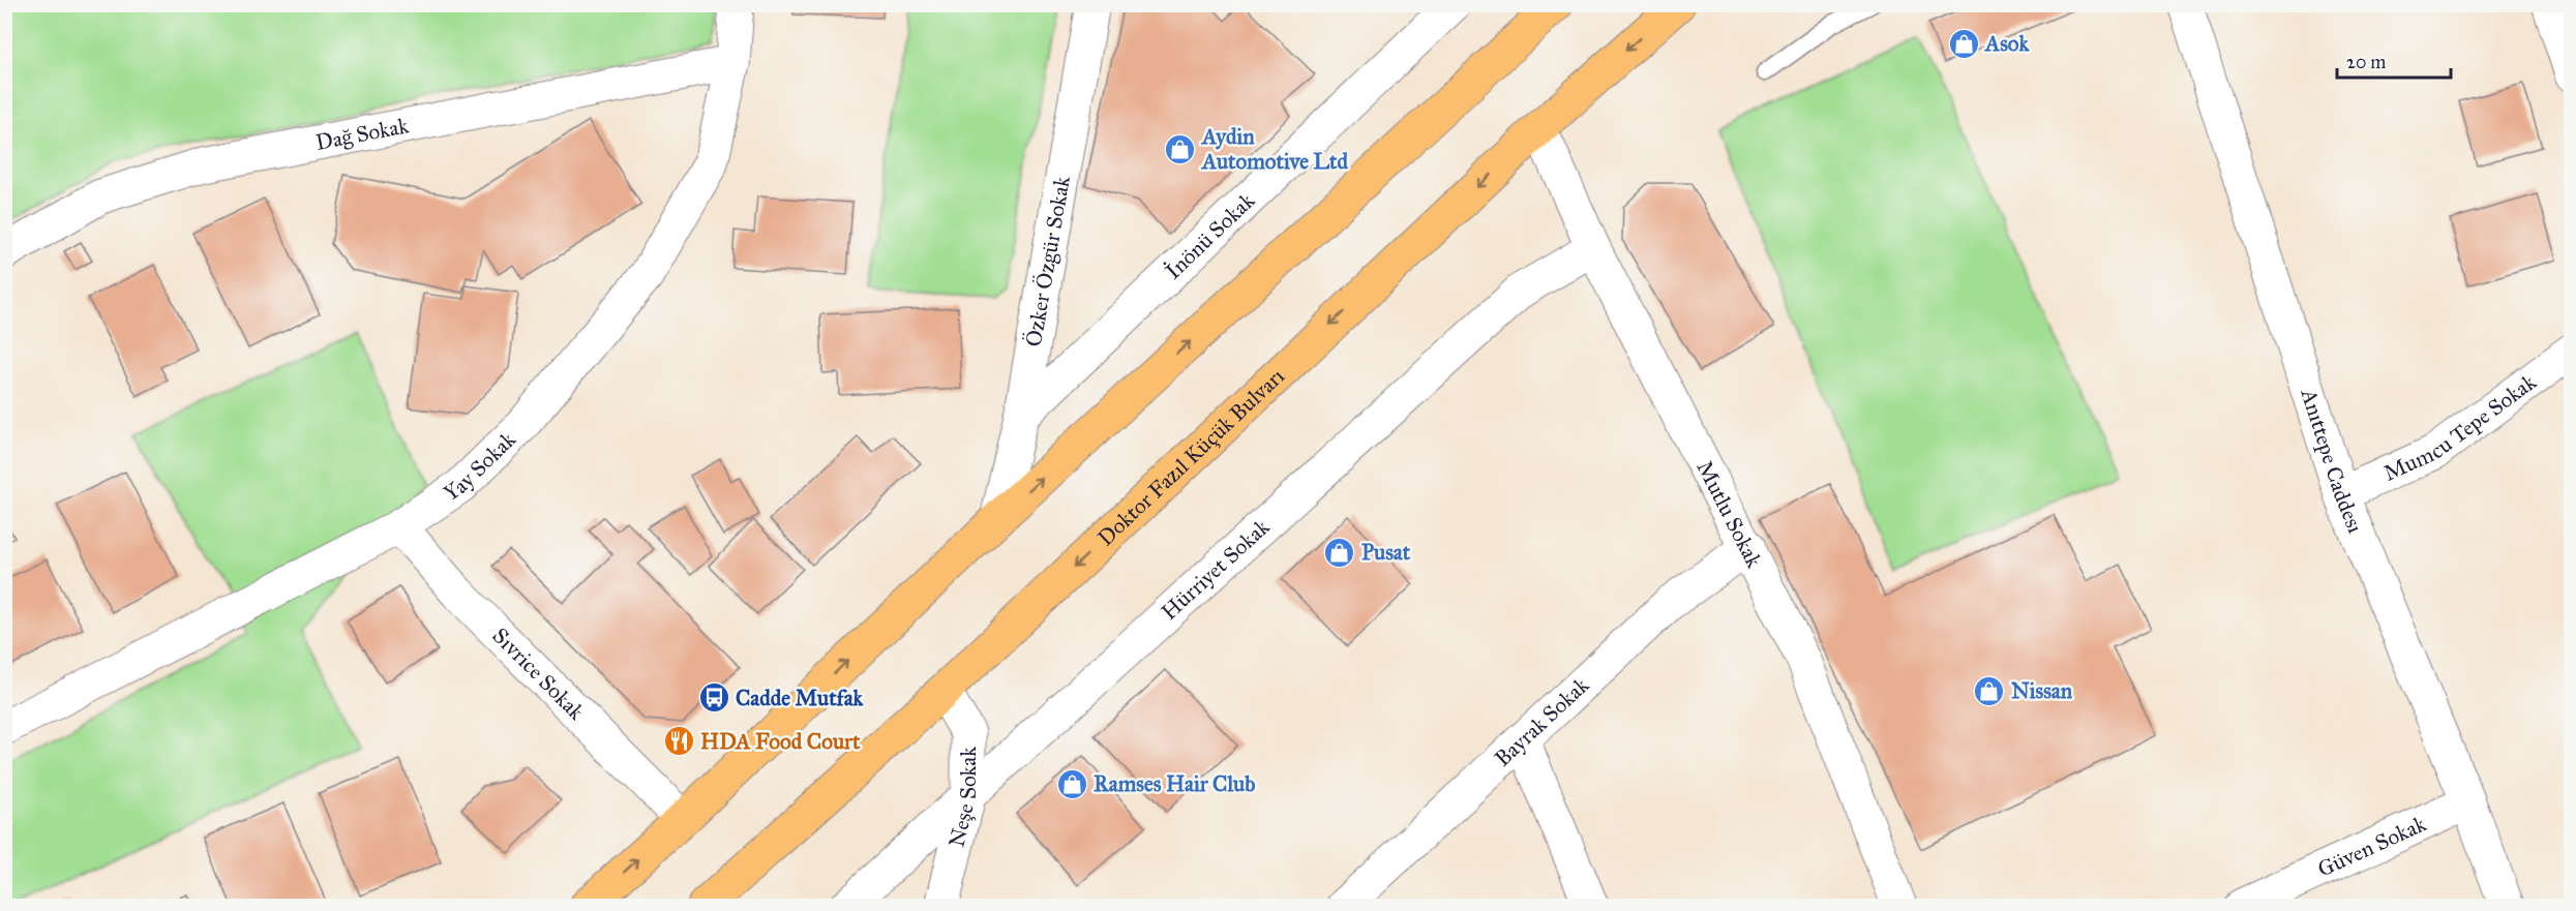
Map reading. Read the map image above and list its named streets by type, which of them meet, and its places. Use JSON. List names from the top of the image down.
{
  "streets": {
    "highway": ["Doktor Fazıl Küçük Bulvarı"],
    "street": [
      "Dağ Sokak",
      "İnönü Sokak",
      "Özker Özgür Sokak",
      "Mumcu Tepe Sokak",
      "Anıttepe Caddesı",
      "Yay Sokak",
      "Mutlu Sokak",
      "Hürriyet Sokak",
      "Sıvrice Sokak",
      "Bayrak Sokak",
      "Neşe Sokak",
      "Güven Sokak"
    ]
  },
  "crossings": [
    ["Dağ Sokak", "Yay Sokak"],
    ["İnönü Sokak", "Özker Özgür Sokak"],
    ["Mumcu Tepe Sokak", "Anıttepe Caddesı"],
    ["Doktor Fazıl Küçük Bulvarı", "Mutlu Sokak"],
    ["Doktor Fazıl Küçük Bulvarı", "Neşe Sokak"],
    ["Anıttepe Caddesı", "Güven Sokak"],
    ["Yay Sokak", "Sıvrice Sokak"],
    ["Mutlu Sokak", "Hürriyet Sokak"],
    ["Mutlu Sokak", "Bayrak Sokak"],
    ["Hürriyet Sokak", "Neşe Sokak"]
  ],
  "places": {
    "shop": [
      "Asok",
      "Aydin Automotive Ltd",
      "Pusat",
      "Nissan",
      "Ramses Hair Club"
    ],
    "bus stop": ["Cadde Mutfak"],
    "restaurant": ["HDA Food Court"]
  },
  "scale_bar": "20 m"
}
